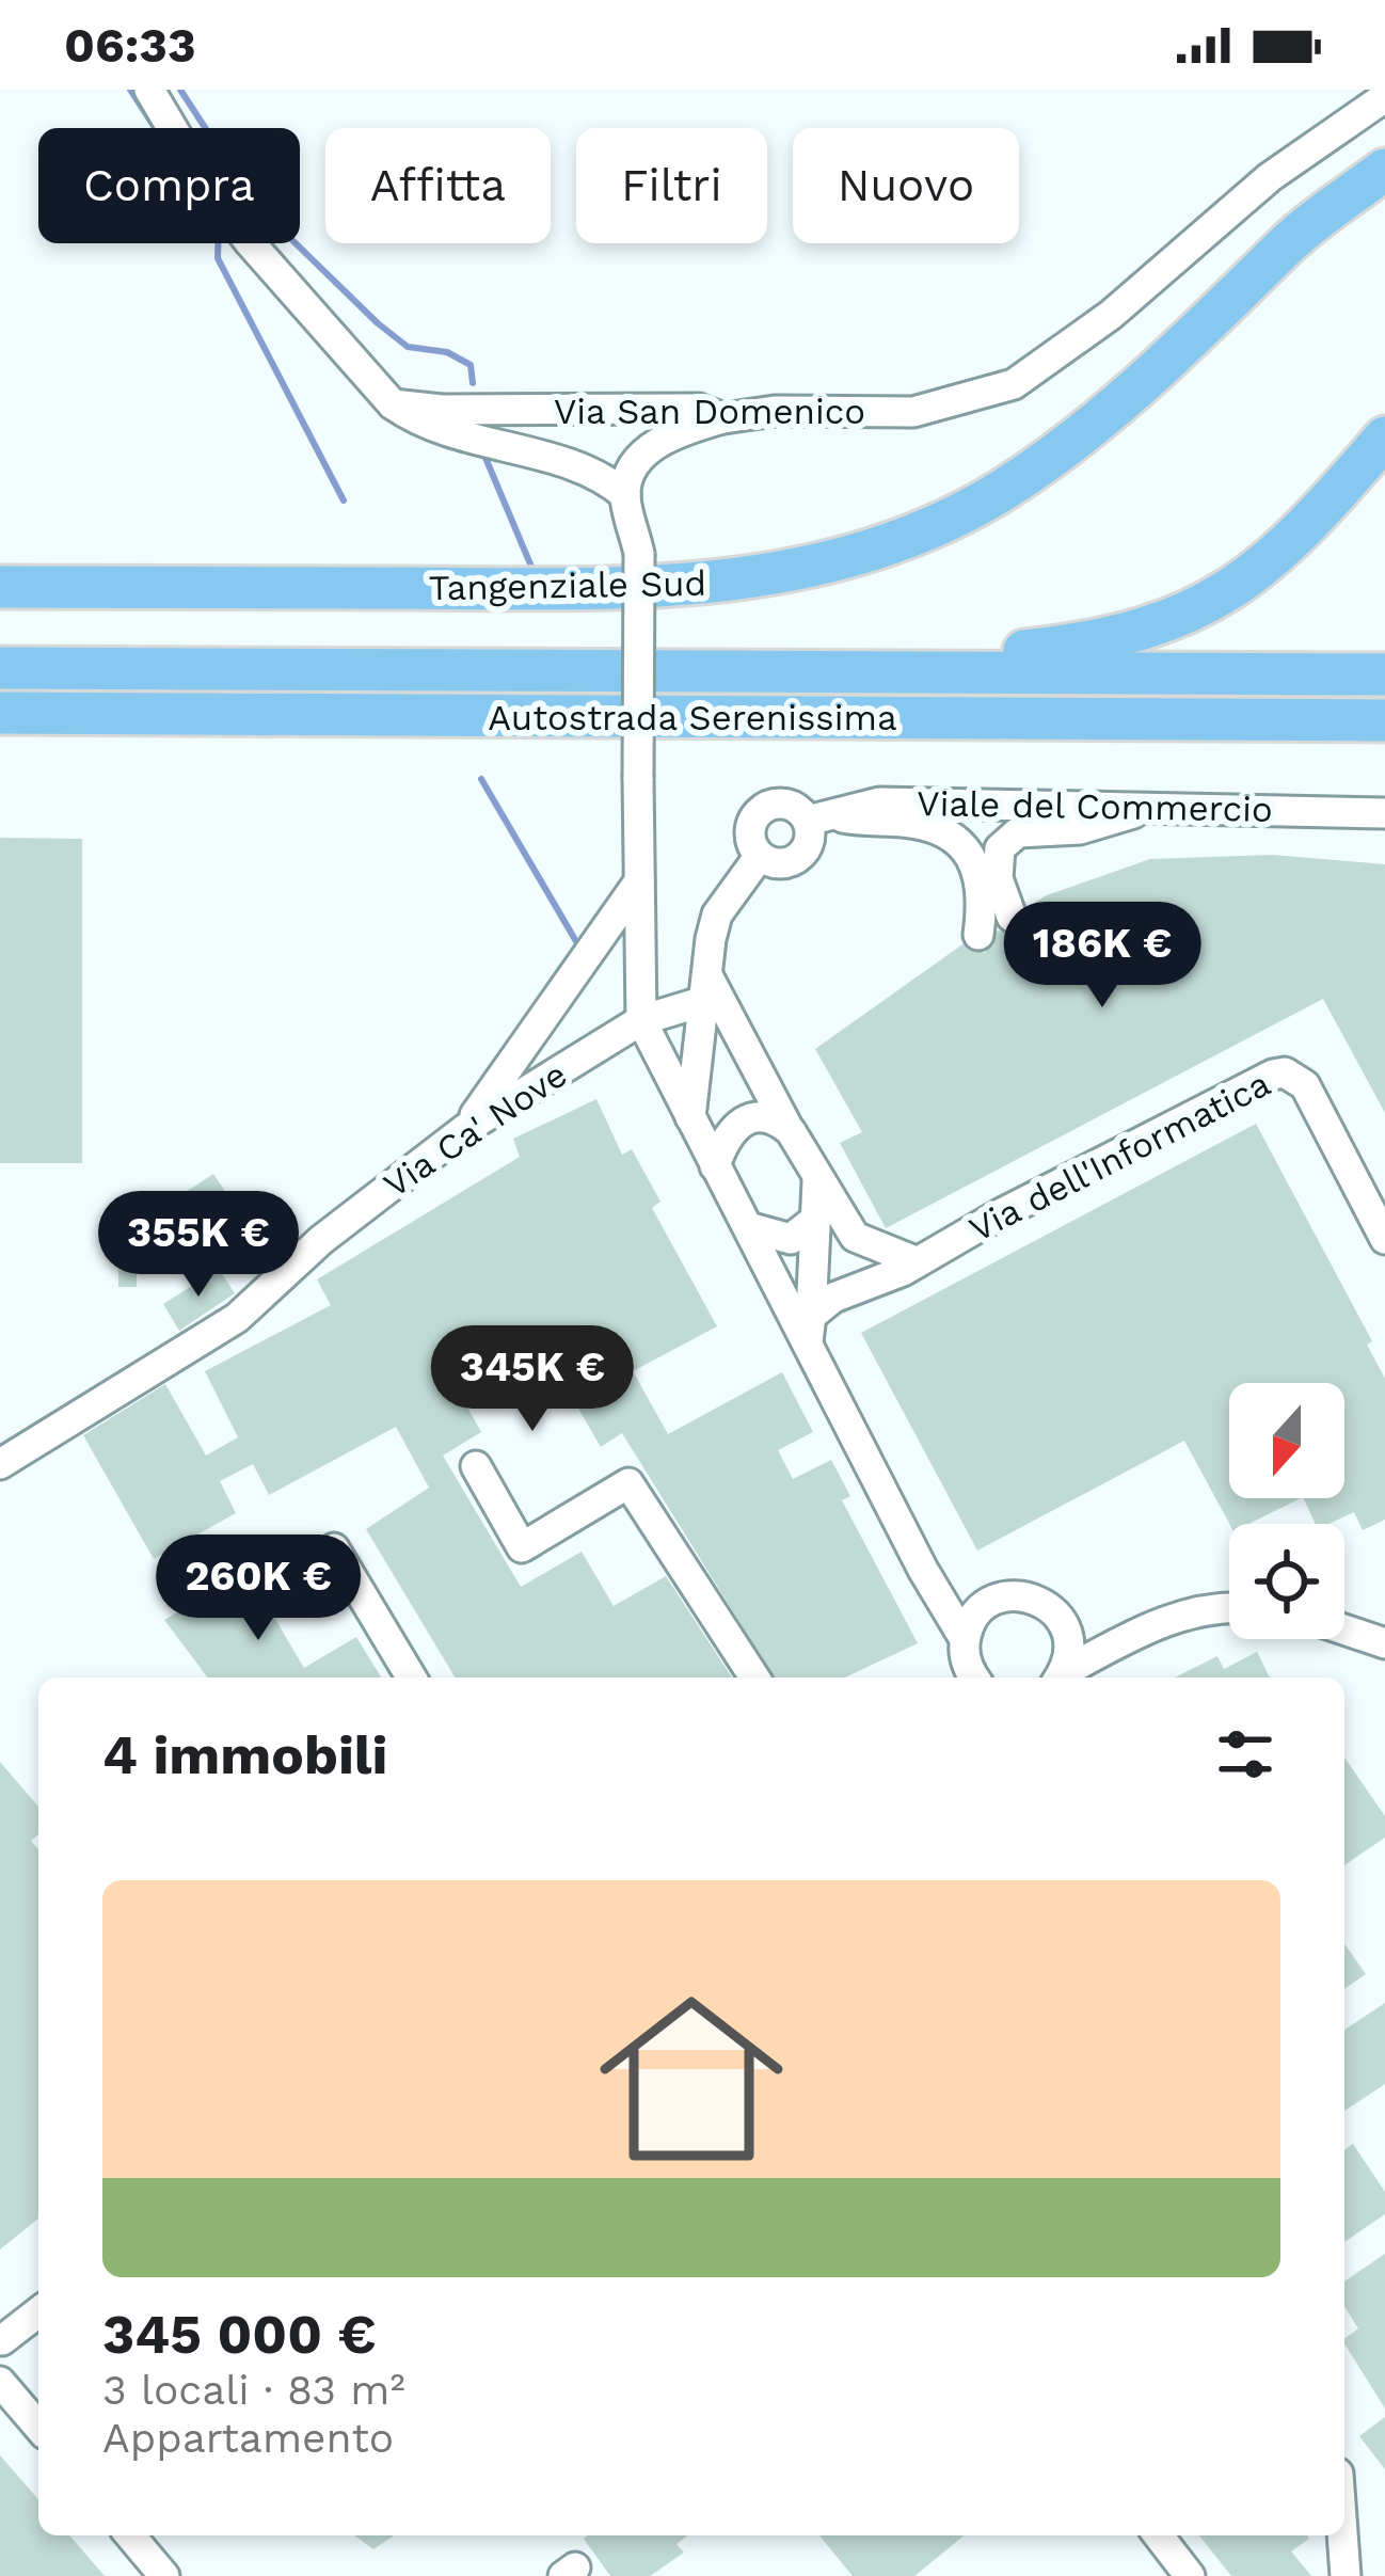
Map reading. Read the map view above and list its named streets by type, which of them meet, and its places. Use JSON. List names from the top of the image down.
{
  "streets": {
    "highway": ["Tangenziale Sud", "Autostrada Serenissima"],
    "street": [
      "Via San Domenico",
      "Viale del Commercio",
      "Via Ca' Nove",
      "Via dell'Informatica"
    ]
  },
  "north": "bottom",
  "page": {
    "status": "06:33",
    "chip": [
      "Compra",
      "Affitta",
      "Filtri",
      "Nuovo"
    ],
    "price": [
      "186K €",
      "355K €",
      "345K €",
      "260K €"
    ],
    "heading": "4 immobili",
    "list": [
      {
        "name": "345 000 €",
        "note": "3 locali · 83 m² · Appartamento"
      }
    ]
  }
}
